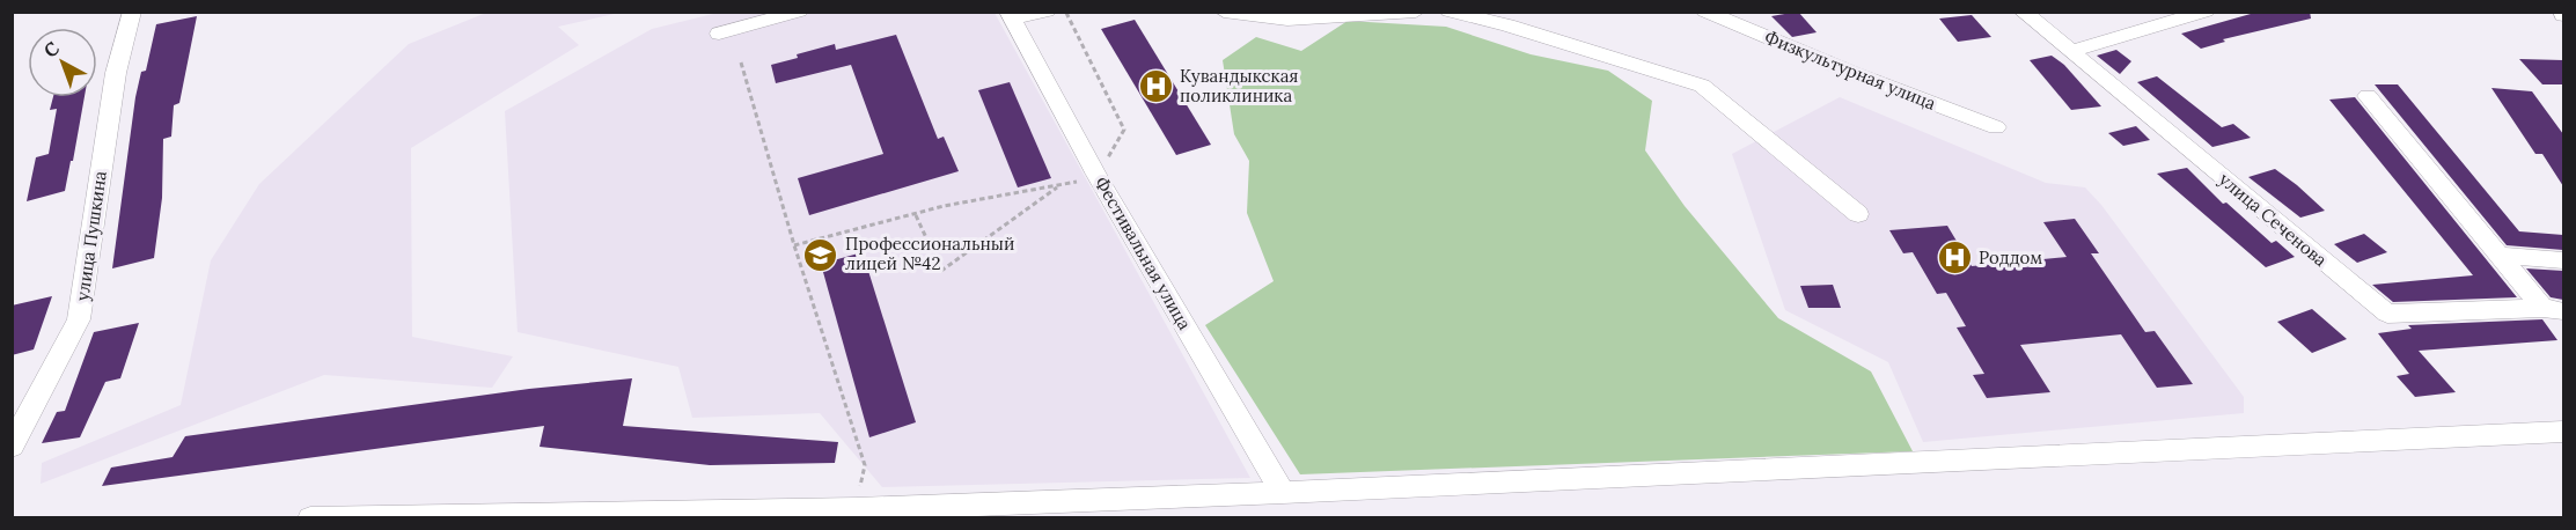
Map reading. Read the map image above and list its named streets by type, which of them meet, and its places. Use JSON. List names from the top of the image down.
{
  "streets": {
    "street": [
      "Физкультурная улица",
      "улица Сеченова",
      "улица Пушкина",
      "Фестивальная улица"
    ]
  },
  "places": {
    "hospital": ["Кувандыкская поликлиника", "Роддом"],
    "school or university": ["Профессиональный лицей №42"]
  },
  "north": "top left"
}
